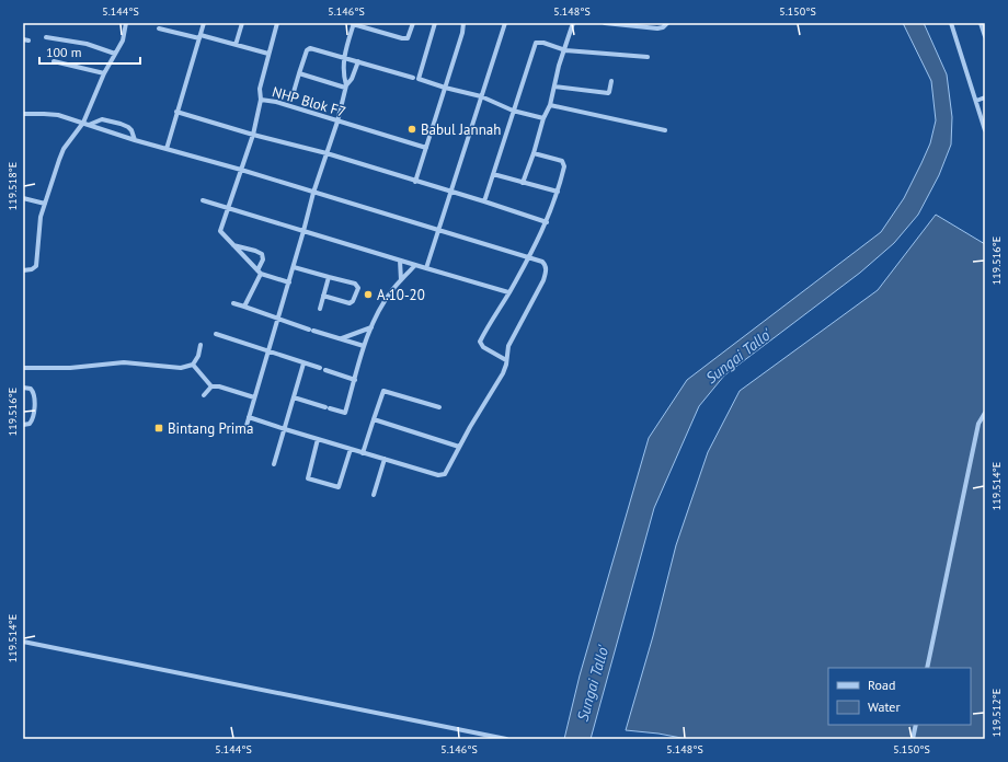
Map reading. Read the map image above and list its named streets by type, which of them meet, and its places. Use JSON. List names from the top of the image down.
{
  "streets": {
    "street": ["NHP Blok F7"]
  },
  "water": ["Sungai Tallo'"],
  "places": {
    "other": ["Babul Jannah", "A.10-20"],
    "transit": ["Bintang Prima"]
  },
  "legend": ["Road", "Water"],
  "scale_bar": "100 m",
  "coordinates": [
    "5.144°S",
    "5.146°S",
    "5.148°S",
    "5.150°S",
    "119.518°E",
    "119.516°E",
    "119.514°E",
    "119.512°E"
  ]
}
